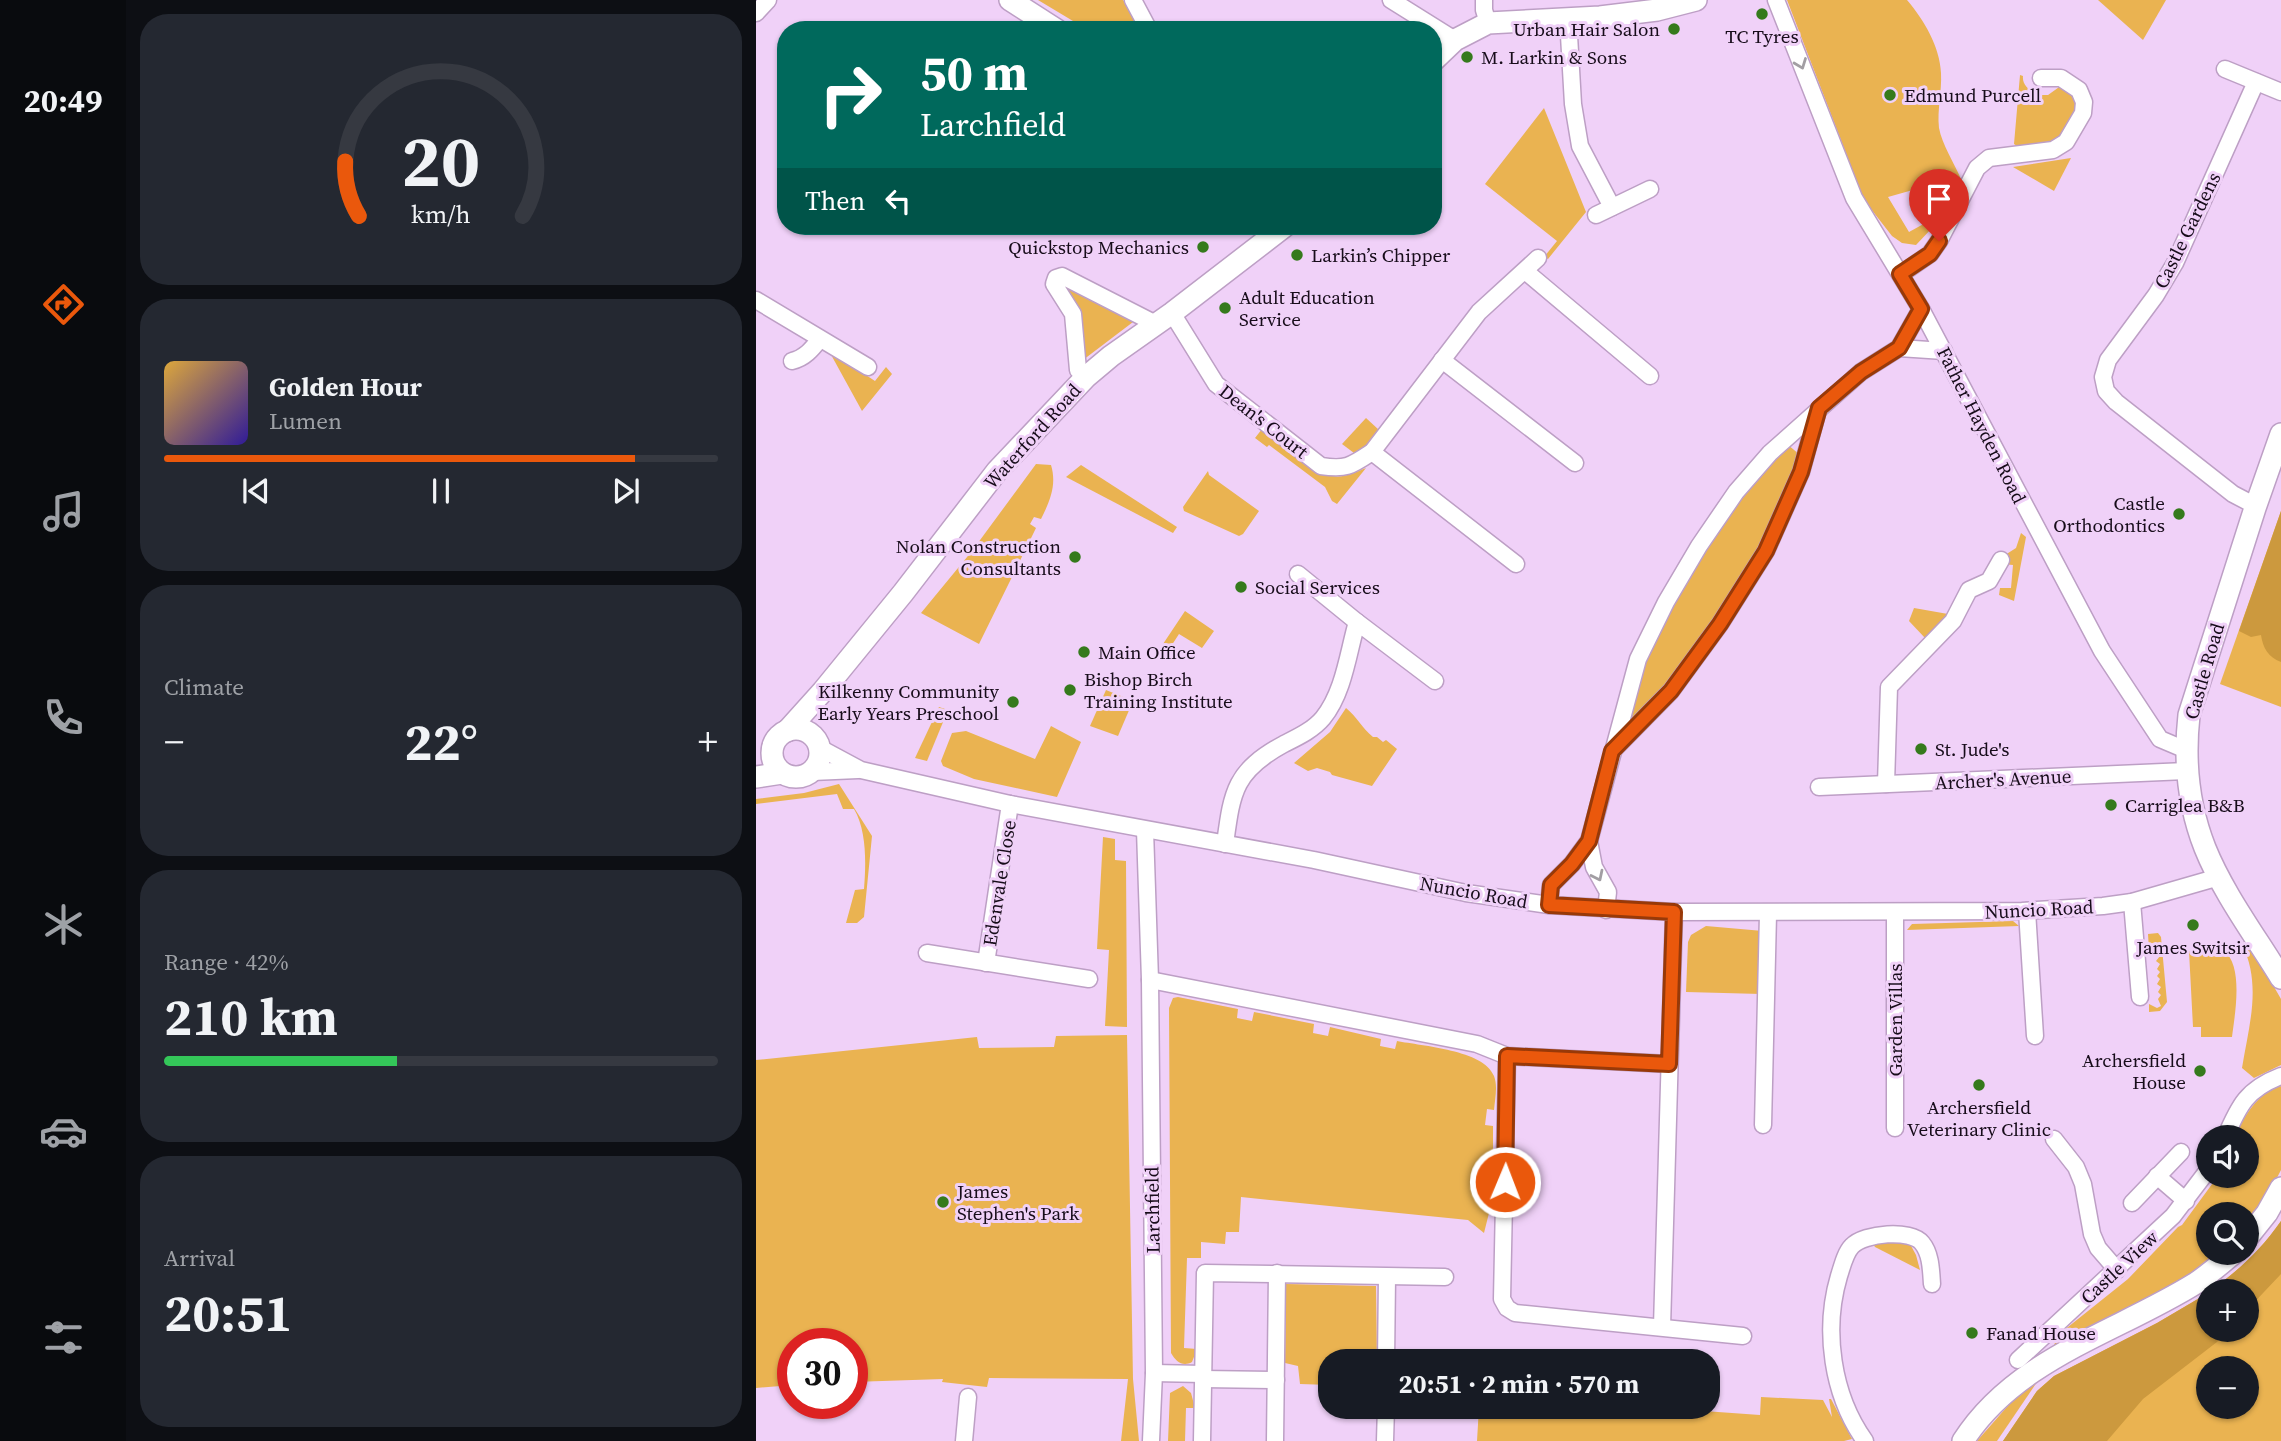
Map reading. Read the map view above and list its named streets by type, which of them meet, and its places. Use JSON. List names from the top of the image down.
{
  "streets": {
    "main road": ["Waterford Road", "Castle Road"],
    "street": [
      "Castle Gardens",
      "Dean's Court",
      "Father Hayden Road",
      "Archer's Avenue",
      "Edenvale Close",
      "Nuncio Road",
      "Garden Villas",
      "Larchfield",
      "Castle View"
    ]
  },
  "crossings": [
    ["Castle Gardens", "Castle Road"],
    ["Dean's Court", "Waterford Road"],
    ["Father Hayden Road", "Castle Road"],
    ["Waterford Road", "Nuncio Road"],
    ["Castle Road", "Archer's Avenue"],
    ["Castle Road", "Nuncio Road"],
    ["Edenvale Close", "Nuncio Road"],
    ["Nuncio Road", "Garden Villas"],
    ["Nuncio Road", "Larchfield"]
  ],
  "places": [
    "TC Tyres",
    "Urban Hair Salon",
    "M. Larkin & Sons",
    "Edmund Purcell",
    "Quickstop Mechanics",
    "Larkin’s Chipper",
    "Adult Education Service",
    "Castle Orthodontics",
    "Nolan Construction Consultants",
    "Social Services",
    "Main Office",
    "Bishop Birch Training Institute",
    "Kilkenny Community Early Years Preschool",
    "St. Jude's",
    "Carriglea B&B",
    "James Switsir",
    "Archersfield House",
    "Archersfield Veterinary Clinic",
    "James Stephen's Park",
    "Fanad House"
  ],
  "page": {
    "tabs": "20:49",
    "turn": ["50 m", "Larchfield"],
    "then": "Then",
    "song": ["Golden Hour", "Lumen"],
    "tile": [
      "Climate",
      ["Range · 42%", "210 km"],
      ["Arrival", "20:51"]
    ],
    "heat": ["−", "22°", "+"],
    "map_buttons": ["+", "−"],
    "limit": "30",
    "trip": "20:51 · 2 min · 570 m",
    "gauge": ["20", "km/h"]
  }
}
